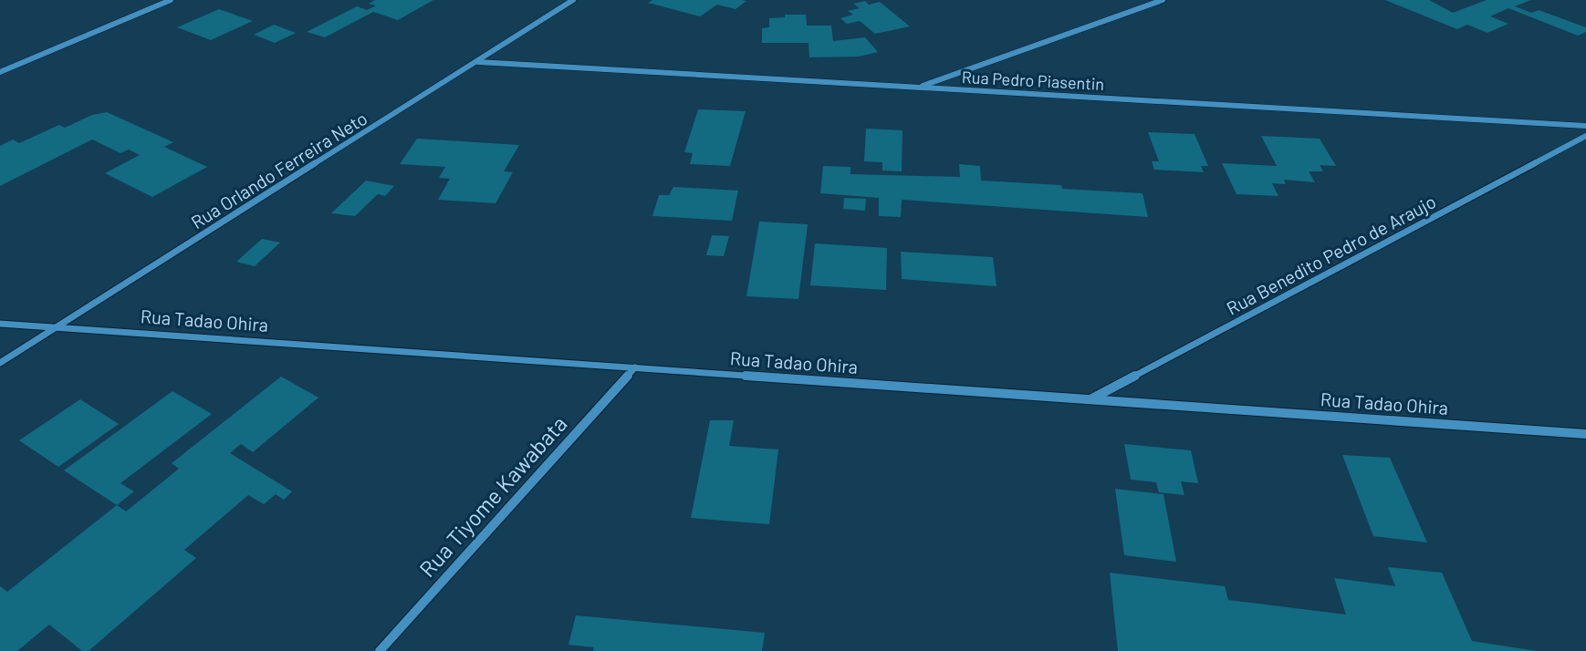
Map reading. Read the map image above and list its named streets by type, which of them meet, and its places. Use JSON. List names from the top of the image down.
{
  "streets": {
    "street": [
      "Rua Pedro Piasentin",
      "Rua Orlando Ferreira Neto",
      "Rua Benedito Pedro de Araujo",
      "Rua Tadao Ohira",
      "Rua Tiyome Kawabata"
    ]
  },
  "crossings": [
    ["Rua Pedro Piasentin", "Rua Orlando Ferreira Neto"],
    ["Rua Orlando Ferreira Neto", "Rua Tadao Ohira"],
    ["Rua Benedito Pedro de Araujo", "Rua Tadao Ohira"],
    ["Rua Tadao Ohira", "Rua Tiyome Kawabata"]
  ]
}
